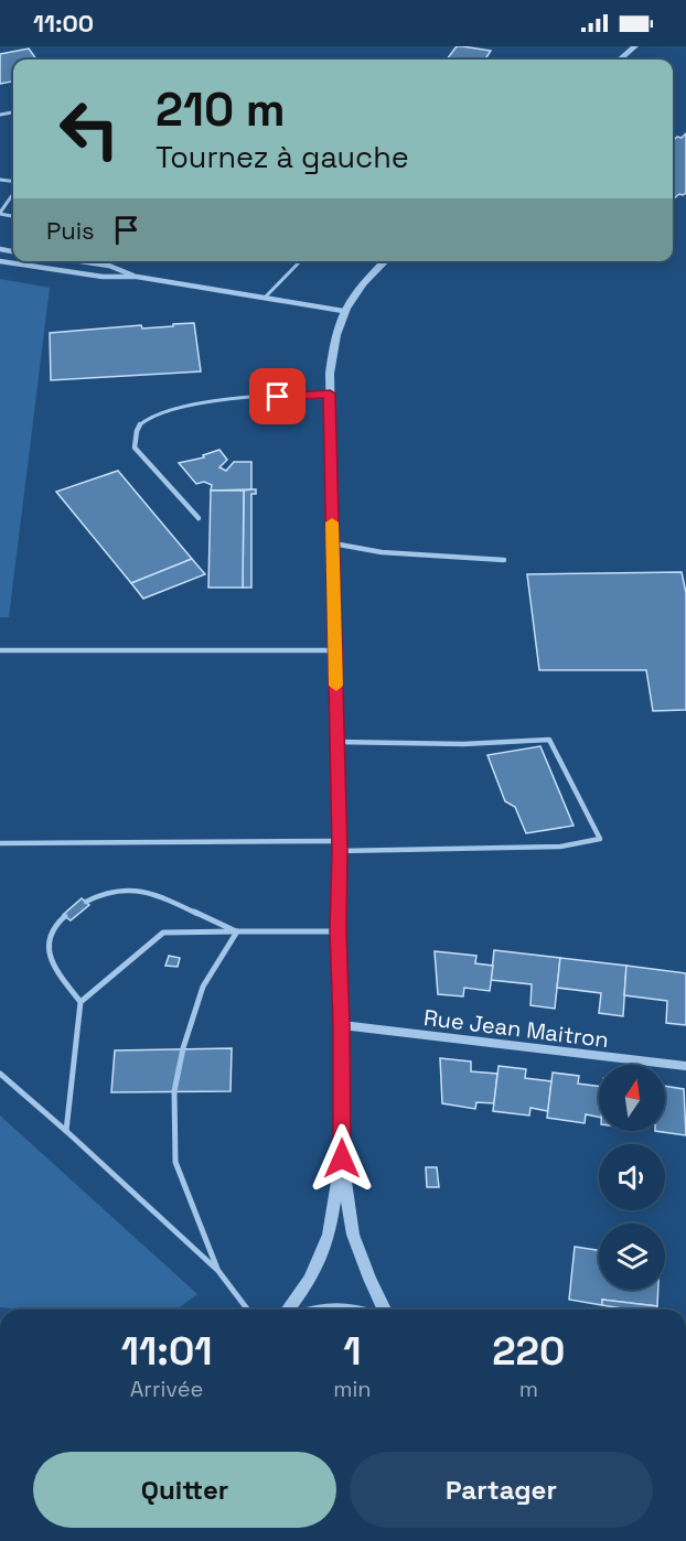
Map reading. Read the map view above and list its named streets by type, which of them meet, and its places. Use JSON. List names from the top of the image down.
{
  "streets": {
    "street": ["Rue Jean Maitron"]
  },
  "north": "top",
  "page": {
    "status": "11:00",
    "turn": ["210 m", "Tournez à gauche"],
    "then": "Puis",
    "eta": [
      "11:01",
      "Arrivée",
      "1",
      "min",
      "220",
      "m"
    ],
    "buttons": ["Quitter", "Partager"]
  }
}
